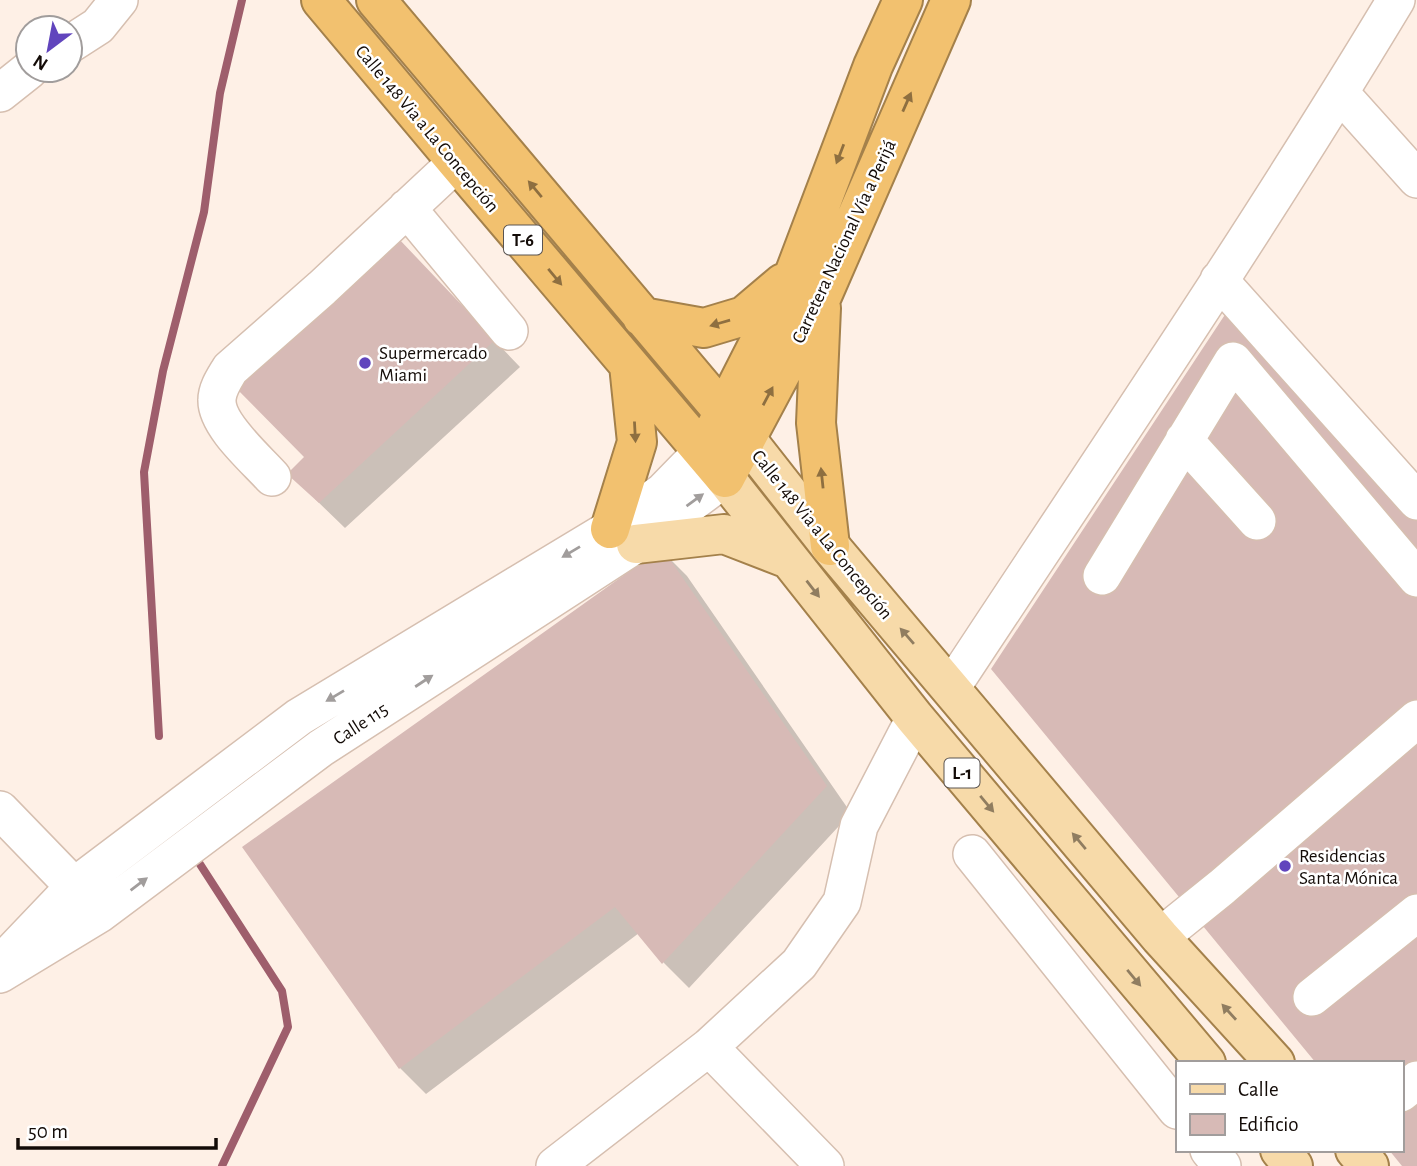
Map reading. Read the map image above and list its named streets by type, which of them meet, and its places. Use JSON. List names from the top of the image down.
{
  "streets": {
    "highway": ["Calle 148 Via a La Concepción", "T-6", "Carretera Nacional Vía a Perijá"],
    "main road": ["L-1"],
    "street": ["Calle 115"]
  },
  "crossings": [
    ["Calle 148 Via a La Concepción", "Carretera Nacional Vía a Perijá"],
    ["Calle 148 Via a La Concepción", "Calle 115"],
    ["Carretera Nacional Vía a Perijá", "Calle 115"]
  ],
  "places": ["Supermercado Miami", "Residencias Santa Mónica"],
  "legend": ["Calle", "Edificio"],
  "scale_bar": "50 m",
  "north": "bottom left"
}
